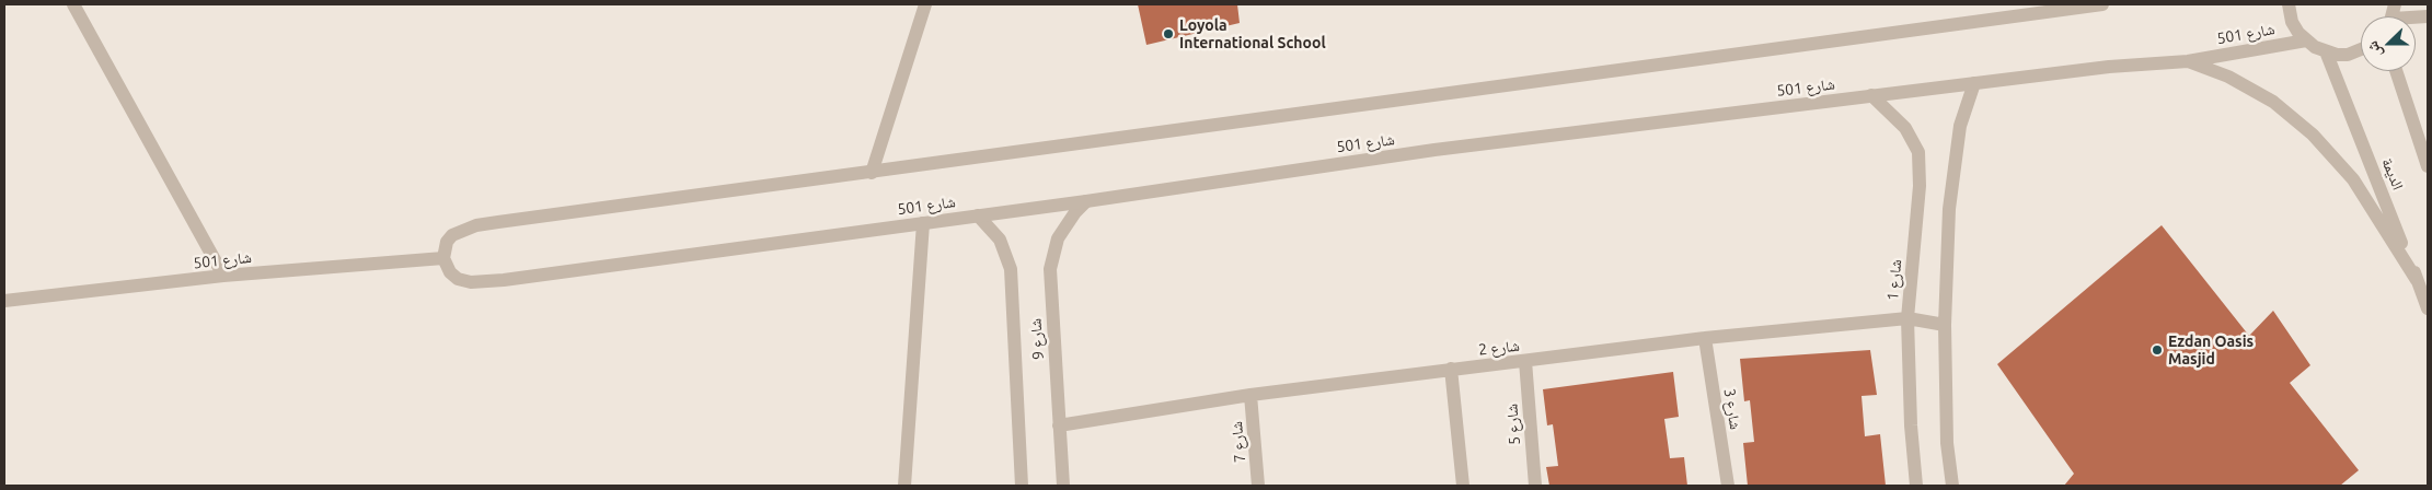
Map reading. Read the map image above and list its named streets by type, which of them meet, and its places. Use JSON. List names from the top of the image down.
{
  "streets": {
    "street": [
      "شارع 501",
      "الديمة",
      "شارع 1",
      "شارع 9",
      "شارع 2",
      "شارع 3",
      "شارع 5",
      "شارع 7"
    ]
  },
  "crossings": [
    ["شارع 501", "شارع 1"],
    ["شارع 501", "شارع 9"],
    ["شارع 1", "شارع 2"],
    ["شارع 9", "شارع 2"],
    ["شارع 2", "شارع 3"],
    ["شارع 2", "شارع 5"],
    ["شارع 2", "شارع 7"]
  ],
  "places": ["Loyola International School", "Ezdan Oasis Masjid"],
  "north": "left"
}
